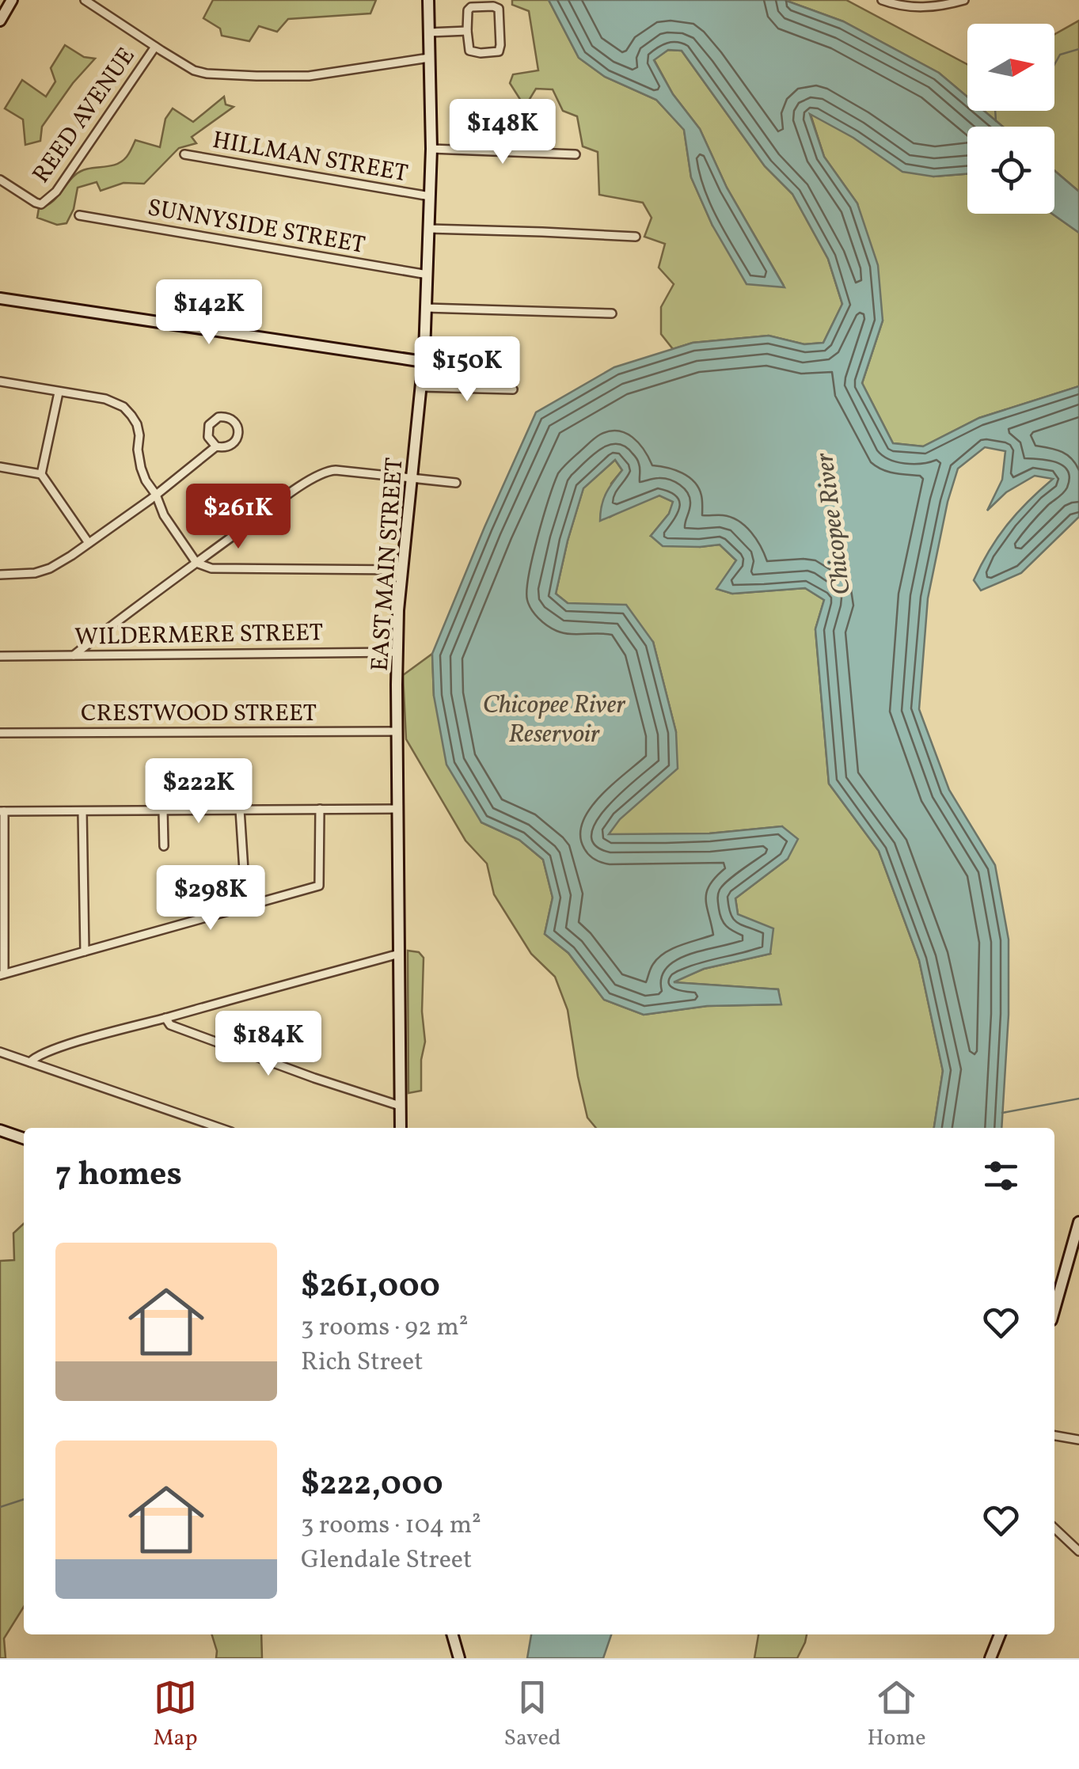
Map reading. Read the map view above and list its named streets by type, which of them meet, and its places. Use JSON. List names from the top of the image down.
{
  "streets": {
    "main road": ["EAST MAIN STREET"],
    "street": [
      "REED AVENUE",
      "HILLMAN STREET",
      "SUNNYSIDE STREET",
      "WILDERMERE STREET",
      "CRESTWOOD STREET"
    ]
  },
  "crossings": [
    ["HILLMAN STREET", "EAST MAIN STREET"],
    ["SUNNYSIDE STREET", "EAST MAIN STREET"],
    ["EAST MAIN STREET", "WILDERMERE STREET"],
    ["EAST MAIN STREET", "CRESTWOOD STREET"]
  ],
  "water": ["Chicopee River", "Chicopee River Reservoir"],
  "north": "right",
  "page": {
    "price": [
      "$148K",
      "$142K",
      "$150K",
      "$261K",
      "$222K",
      "$298K",
      "$184K"
    ],
    "heading": "7 homes",
    "list": [
      {
        "name": "$261,000",
        "note": "3 rooms · 92 m² · Rich Street"
      },
      {
        "name": "$222,000",
        "note": "3 rooms · 104 m² · Glendale Street"
      }
    ],
    "tabs": ["Map", "Saved", "Home"]
  }
}
